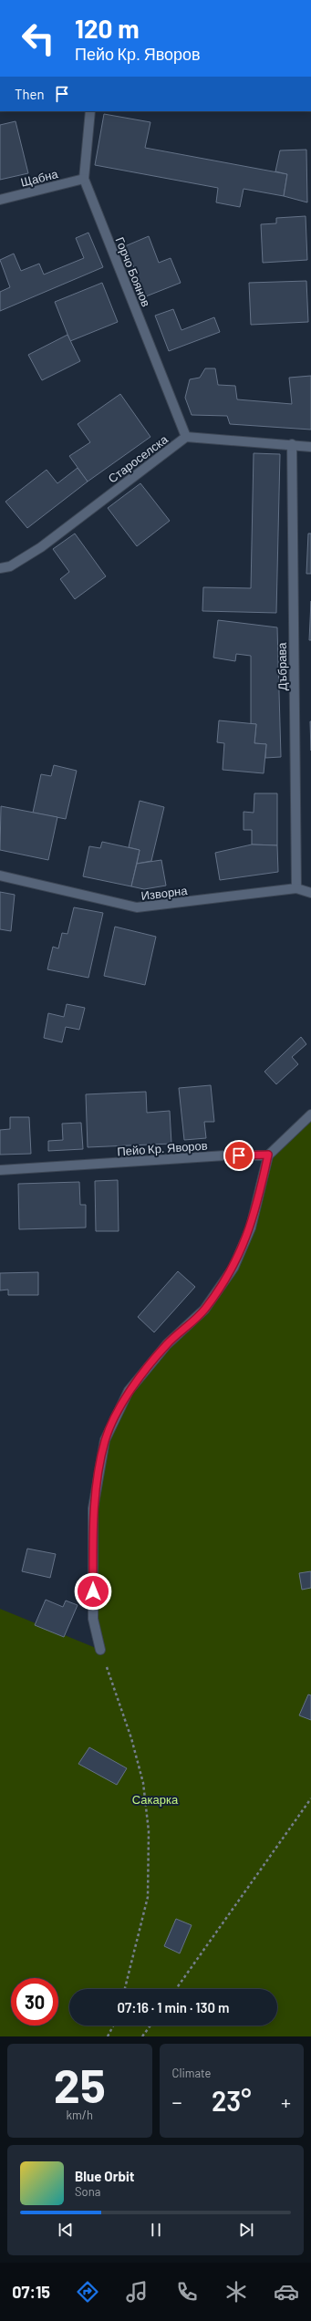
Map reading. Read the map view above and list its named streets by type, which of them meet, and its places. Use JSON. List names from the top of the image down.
{
  "streets": {
    "street": [
      "Щабна",
      "Горчо Боянов",
      "Староселска",
      "Дъбрава",
      "Изворна",
      "Пейо Кр. Яворов"
    ]
  },
  "crossings": [
    ["Щабна", "Горчо Боянов"],
    ["Горчо Боянов", "Староселска"],
    ["Староселска", "Дъбрава"],
    ["Дъбрава", "Изворна"]
  ],
  "parks": ["Сакарка"],
  "page": {
    "turn": ["120 m", "Пейо Кр. Яворов"],
    "then": "Then",
    "limit": "30",
    "trip": "07:16 · 1 min · 130 m",
    "tile": [
      ["25", "km/h"],
      "Climate"
    ],
    "heat": ["−", "23°", "+"],
    "song": ["Blue Orbit", "Sona"],
    "tabs": "07:15"
  }
}
